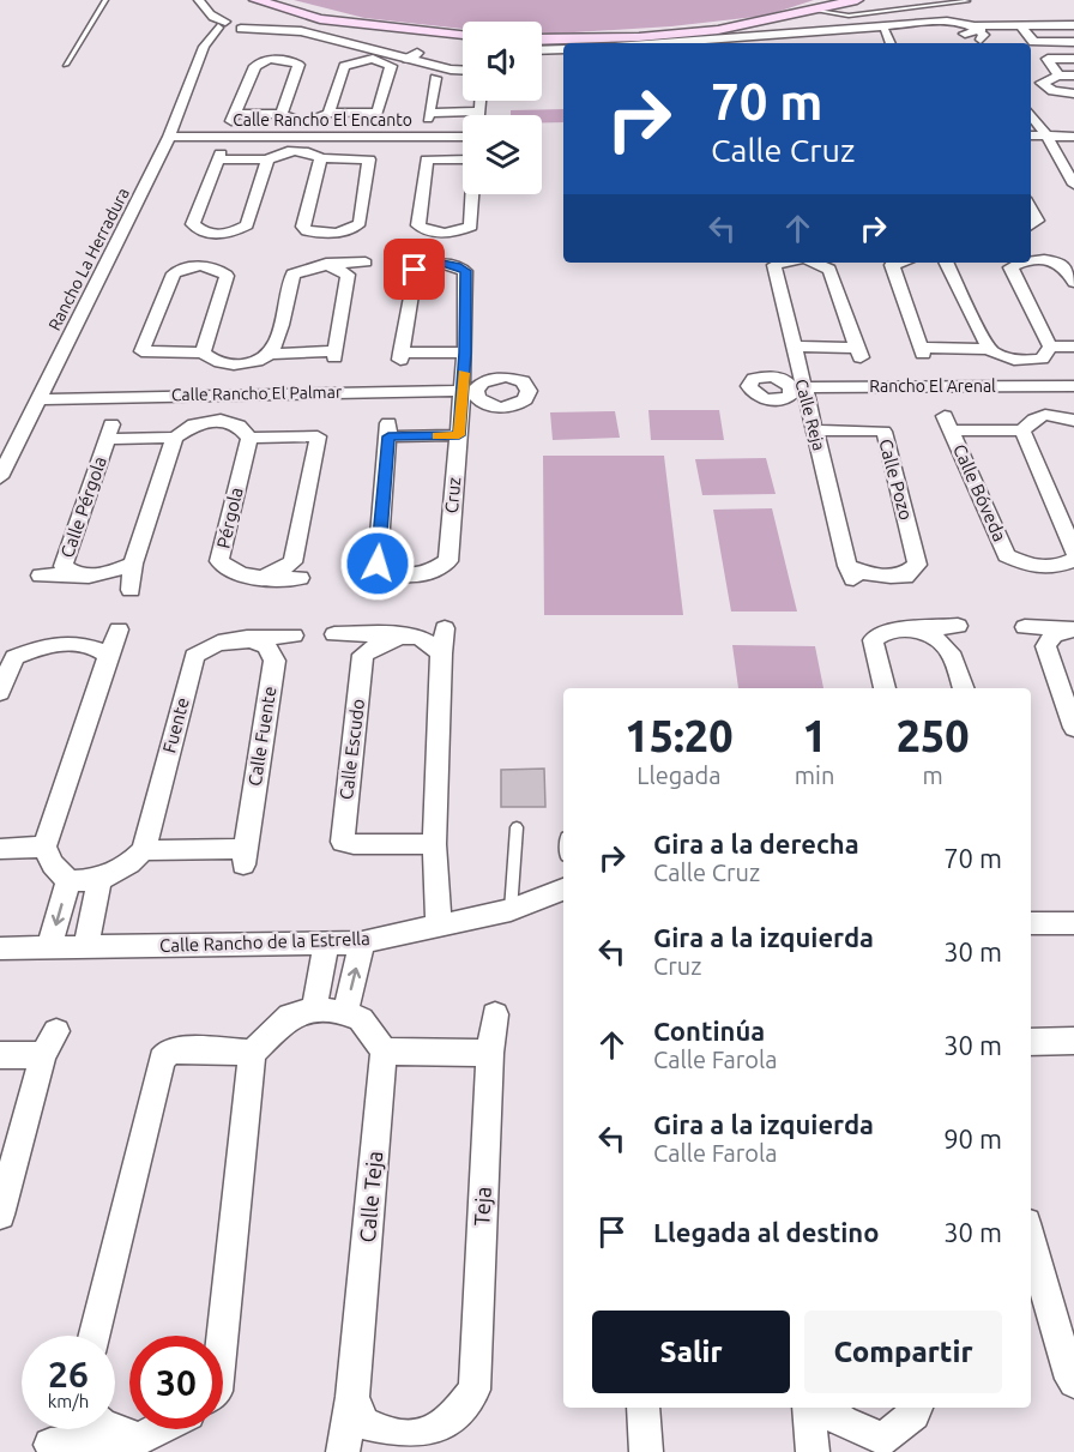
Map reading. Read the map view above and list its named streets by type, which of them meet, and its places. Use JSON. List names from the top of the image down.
{
  "streets": {
    "street": [
      "Calle Rancho El Encanto",
      "Rancho La Herradura",
      "Rancho El Arenal",
      "Calle Rancho El Palmar",
      "Calle Reja",
      "Calle Pozo",
      "Calle Bóveda",
      "Cruz",
      "Calle Pérgola",
      "Pérgola",
      "Fuente",
      "Calle Fuente",
      "Calle Escudo",
      "Calle Rancho de la Estrella",
      "Calle Teja",
      "Teja"
    ]
  },
  "crossings": [
    ["Calle Rancho El Encanto", "Rancho La Herradura"],
    ["Rancho La Herradura", "Calle Rancho El Palmar"],
    ["Rancho El Arenal", "Calle Reja"],
    ["Calle Rancho El Palmar", "Cruz"],
    ["Calle Reja", "Calle Pozo"],
    ["Fuente", "Calle Fuente"],
    ["Calle Teja", "Teja"]
  ],
  "page": {
    "turn": ["70 m", "Calle Cruz"],
    "eta": [
      "15:20",
      "Llegada",
      "1",
      "min",
      "250",
      "m"
    ],
    "list": [
      {
        "name": "Gira a la derecha",
        "note": "Calle Cruz",
        "value": "70 m"
      },
      {
        "name": "Gira a la izquierda",
        "note": "Cruz",
        "value": "30 m"
      },
      {
        "name": "Continúa",
        "note": "Calle Farola",
        "value": "30 m"
      },
      {
        "name": "Gira a la izquierda",
        "note": "Calle Farola",
        "value": "90 m"
      },
      {
        "name": "Llegada al destino",
        "value": "30 m"
      }
    ],
    "buttons": ["Salir", "Compartir"],
    "speed": "26 km/h",
    "limit": "30"
  }
}
